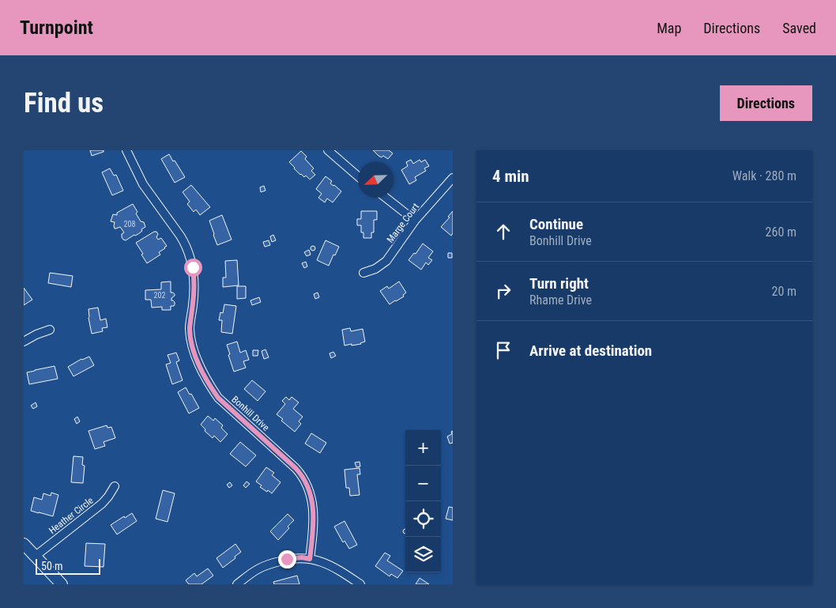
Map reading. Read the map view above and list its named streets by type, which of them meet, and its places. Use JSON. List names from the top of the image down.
{
  "streets": {
    "street": ["Marge Court", "Bonhill Drive", "Heather Circle"]
  },
  "house_numbers": ["208", "202"],
  "scale_bar": "50 m",
  "north": "bottom left",
  "page": {
    "header": "Turnpoint",
    "nav": ["Map", "Directions", "Saved"],
    "buttons": "Directions",
    "title": "Find us",
    "heading": ["4 min", "Walk · 280 m"],
    "list": [
      ["Continue", "Bonhill Drive", "260 m"],
      ["Turn right", "Rhame Drive", "20 m"],
      "Arrive at destination"
    ],
    "map_buttons": ["+", "−"],
    "scale": "50 m"
  }
}
